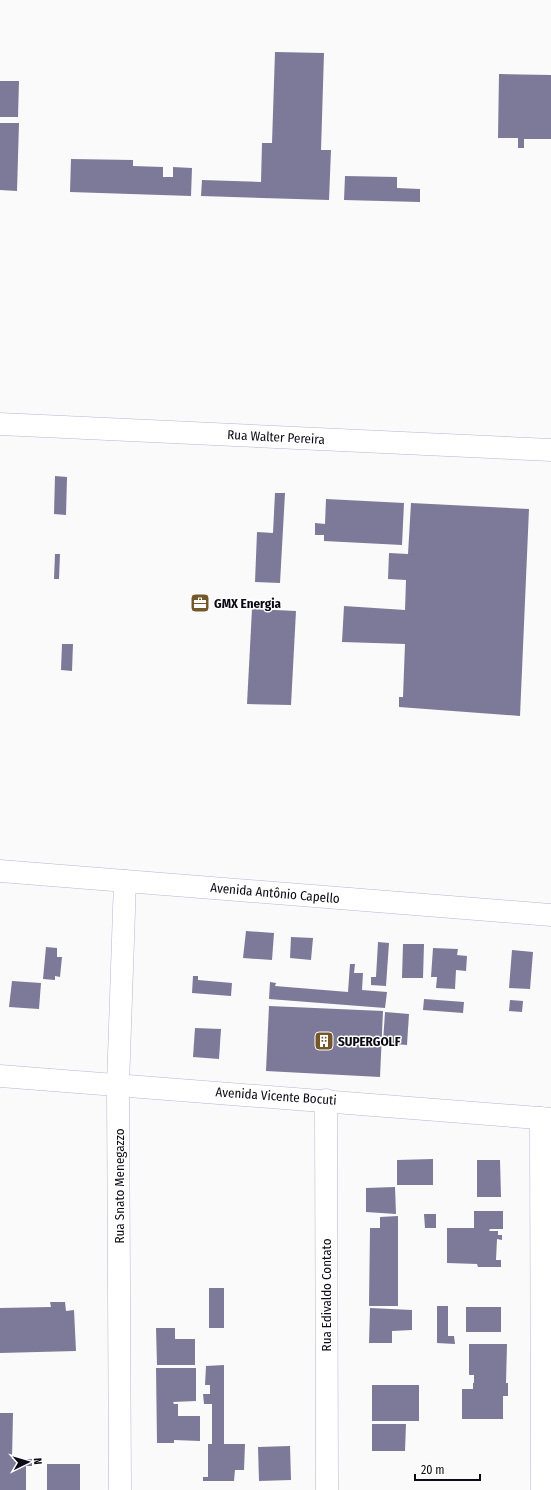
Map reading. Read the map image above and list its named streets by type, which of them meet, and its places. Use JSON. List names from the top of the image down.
{
  "streets": {
    "street": [
      "Rua Walter Pereira",
      "Avenida Antônio Capello",
      "Avenida Vicente Bocuti",
      "Rua Snato Menegazzo",
      "Rua Edivaldo Contato"
    ]
  },
  "crossings": [
    ["Avenida Antônio Capello", "Rua Snato Menegazzo"],
    ["Avenida Vicente Bocuti", "Rua Snato Menegazzo"],
    ["Avenida Vicente Bocuti", "Rua Edivaldo Contato"]
  ],
  "places": {
    "office": ["GMX Energia"],
    "building": ["SUPERGOLF"]
  },
  "scale_bar": "20 m",
  "north": "right"
}
